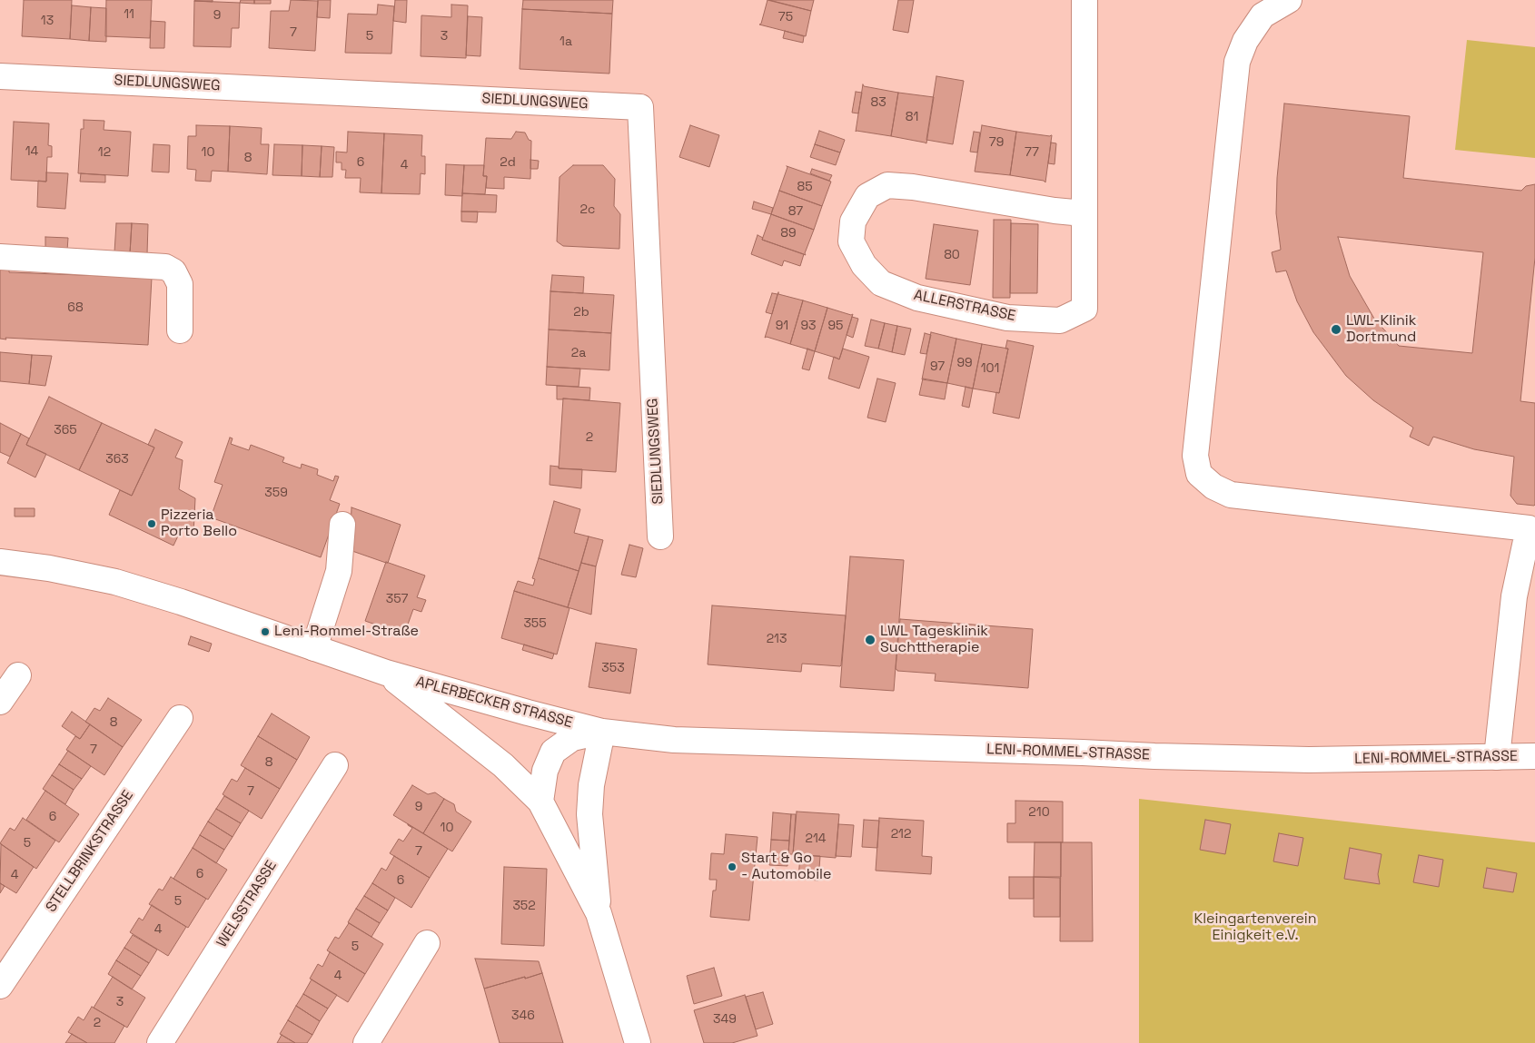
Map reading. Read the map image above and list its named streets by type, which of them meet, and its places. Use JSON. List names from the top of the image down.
{
  "streets": {
    "street": [
      "SIEDLUNGSWEG",
      "ALLERSTRASSE",
      "APLERBECKER STRASSE",
      "LENI-ROMMEL-STRASSE",
      "STELLBRINKSTRASSE",
      "WELSSTRASSE"
    ]
  },
  "crossings": [
    ["APLERBECKER STRASSE", "LENI-ROMMEL-STRASSE"]
  ],
  "parks": ["Kleingartenverein Einigkeit e.V."],
  "places": [
    "LWL-Klinik Dortmund",
    "Pizzeria Porto Bello",
    "Leni-Rommel-Straße",
    "LWL Tagesklinik Suchttherapie",
    "Start & Go - Automobile"
  ],
  "house_numbers": [
    "11",
    "9",
    "75",
    "13",
    "7",
    "5",
    "3",
    "1a",
    "83",
    "81",
    "79",
    "14",
    "12",
    "10",
    "77",
    "8",
    "6",
    "2d",
    "4",
    "85",
    "2c",
    "87",
    "89",
    "80",
    "68",
    "2b",
    "91",
    "93",
    "95",
    "2a",
    "99",
    "97",
    "101",
    "365",
    "2",
    "363",
    "359",
    "357",
    "355",
    "213",
    "353",
    "8",
    "7",
    "8",
    "7",
    "9",
    "210",
    "6",
    "10",
    "212",
    "214",
    "5",
    "7",
    "6",
    "4",
    "6",
    "5",
    "352",
    "4",
    "5",
    "4",
    "3",
    "346",
    "349",
    "2"
  ]
}
